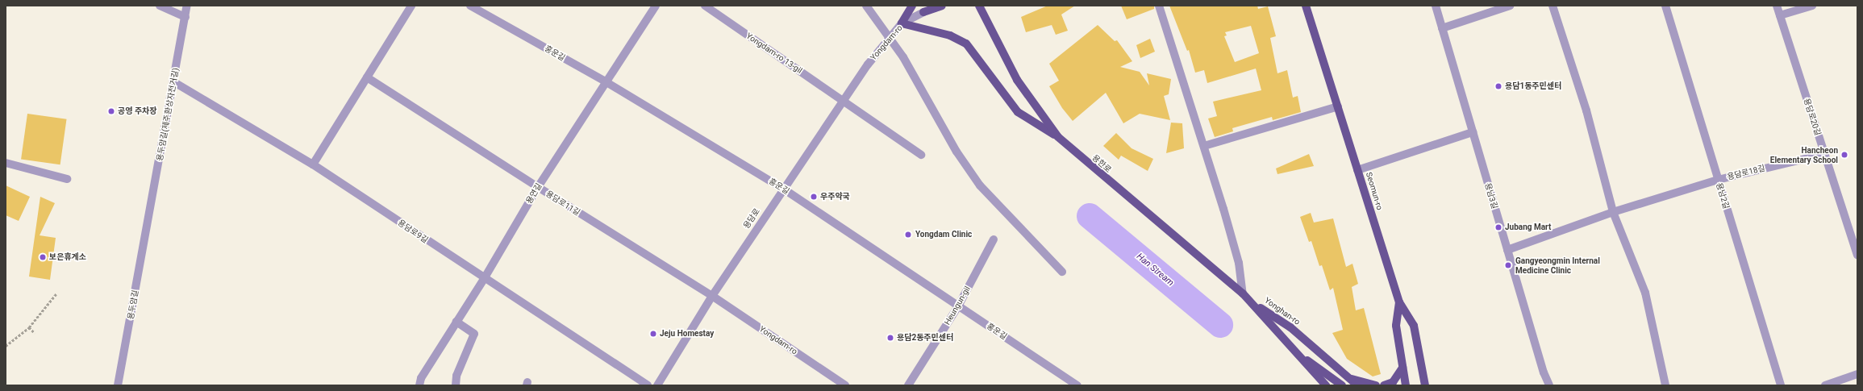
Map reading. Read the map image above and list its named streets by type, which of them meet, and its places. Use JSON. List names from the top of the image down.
{
  "streets": {
    "main road": ["용한로", "Seomun-ro", "Yonghan-ro"],
    "street": [
      "Yongdam-ro",
      "홍운길",
      "Yongdam-ro 13-gil",
      "용두암길(제주환상자전거길)",
      "용담로20길",
      "용담로18길",
      "용연길",
      "용남3길",
      "용남2길",
      "용담로11길",
      "용담로",
      "용담로9길",
      "용두암길",
      "Heungun-gil"
    ]
  },
  "crossings": [
    ["Yongdam-ro", "Yongdam-ro 13-gil"],
    ["Yongdam-ro", "용담로11길"],
    ["Yongdam-ro", "용담로"],
    ["홍운길", "용연길"],
    ["홍운길", "용담로"],
    ["홍운길", "Heungun-gil"],
    ["Yongdam-ro 13-gil", "용담로"],
    ["용두암길(제주환상자전거길)", "용담로9길"],
    ["용두암길(제주환상자전거길)", "용두암길"],
    ["용담로20길", "용담로18길"],
    ["용한로", "Yonghan-ro"],
    ["용담로18길", "용남3길"],
    ["용담로18길", "용남2길"],
    ["용연길", "용담로11길"],
    ["용연길", "용담로9길"],
    ["용담로11길", "용담로"]
  ],
  "water": ["Han Stream"],
  "places": [
    "용담1동주민센터",
    "공영 주차장",
    "Hancheon Elementary School",
    "우주약국",
    "Jubang Mart",
    "Yongdam Clinic",
    "보은휴게소",
    "Gangyeongmin Internal Medicine Clinic",
    "Jeju Homestay",
    "용담2동주민센터"
  ]
}
